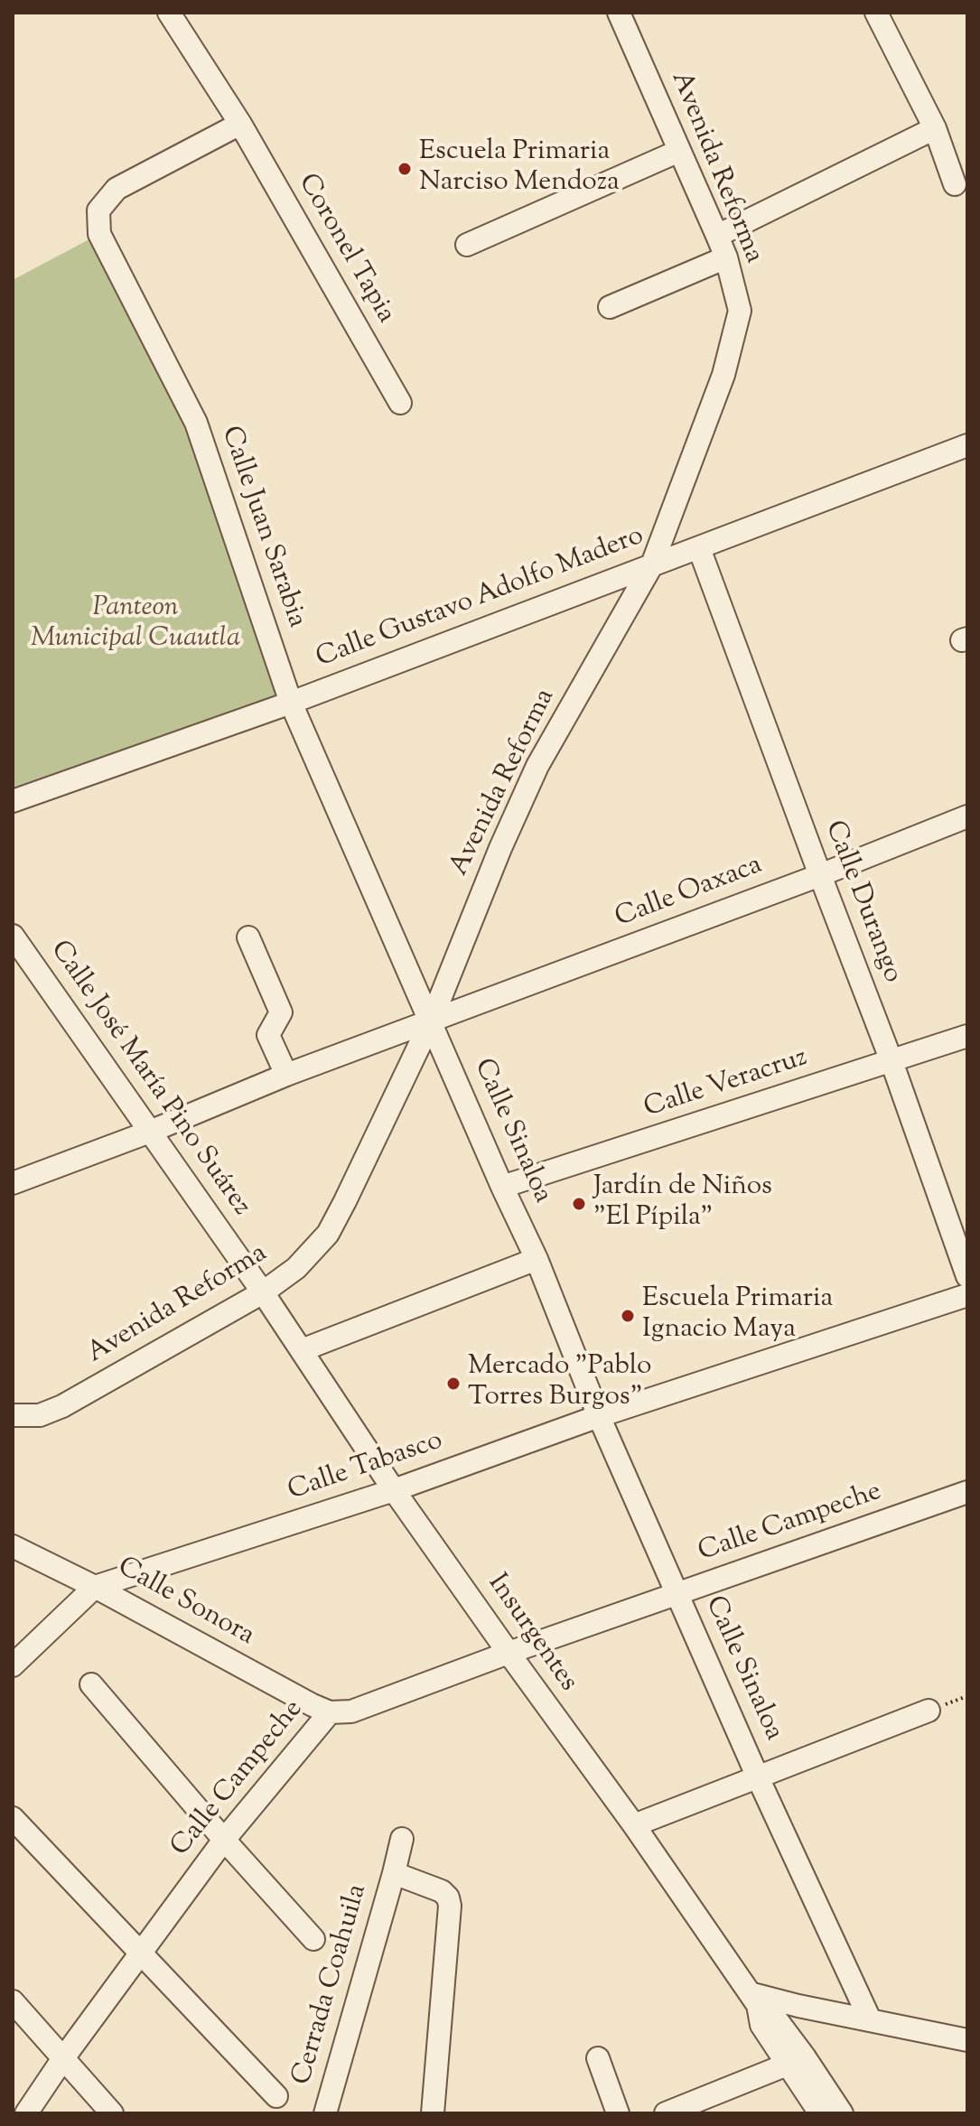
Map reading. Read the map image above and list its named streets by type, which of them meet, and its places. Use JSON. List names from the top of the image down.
{
  "streets": {
    "street": [
      "Avenida Reforma",
      "Coronel Tapia",
      "Calle Juan Sarabia",
      "Calle Gustavo Adolfo Madero",
      "Calle Oaxaca",
      "Calle Durango",
      "Calle José María Pino Suárez",
      "Calle Veracruz",
      "Calle Sinaloa",
      "Calle Tabasco",
      "Calle Campeche",
      "Calle Sonora",
      "Insurgentes",
      "Cerrada Coahuila"
    ]
  },
  "crossings": [
    ["Avenida Reforma", "Calle Juan Sarabia"],
    ["Avenida Reforma", "Calle Gustavo Adolfo Madero"],
    ["Avenida Reforma", "Calle Oaxaca"],
    ["Avenida Reforma", "Calle José María Pino Suárez"],
    ["Avenida Reforma", "Calle Sinaloa"],
    ["Avenida Reforma", "Insurgentes"],
    ["Coronel Tapia", "Calle Juan Sarabia"],
    ["Calle Juan Sarabia", "Calle Gustavo Adolfo Madero"],
    ["Calle Juan Sarabia", "Calle Oaxaca"],
    ["Calle Juan Sarabia", "Calle Sinaloa"],
    ["Calle Gustavo Adolfo Madero", "Calle Durango"],
    ["Calle Oaxaca", "Calle Durango"],
    ["Calle Oaxaca", "Calle José María Pino Suárez"],
    ["Calle Oaxaca", "Calle Sinaloa"],
    ["Calle Durango", "Calle Veracruz"],
    ["Calle José María Pino Suárez", "Insurgentes"],
    ["Calle Veracruz", "Calle Sinaloa"],
    ["Calle Sinaloa", "Calle Tabasco"],
    ["Calle Sinaloa", "Calle Campeche"],
    ["Calle Tabasco", "Calle Sonora"],
    ["Calle Tabasco", "Insurgentes"],
    ["Calle Campeche", "Calle Sonora"],
    ["Calle Campeche", "Insurgentes"]
  ],
  "parks": ["Panteon Municipal Cuautla"],
  "places": [
    "Escuela Primaria Narciso Mendoza",
    "Jardín de Niños \"El Pípila\"",
    "Escuela Primaria Ignacio Maya",
    "Mercado \"Pablo Torres Burgos\""
  ]
}
